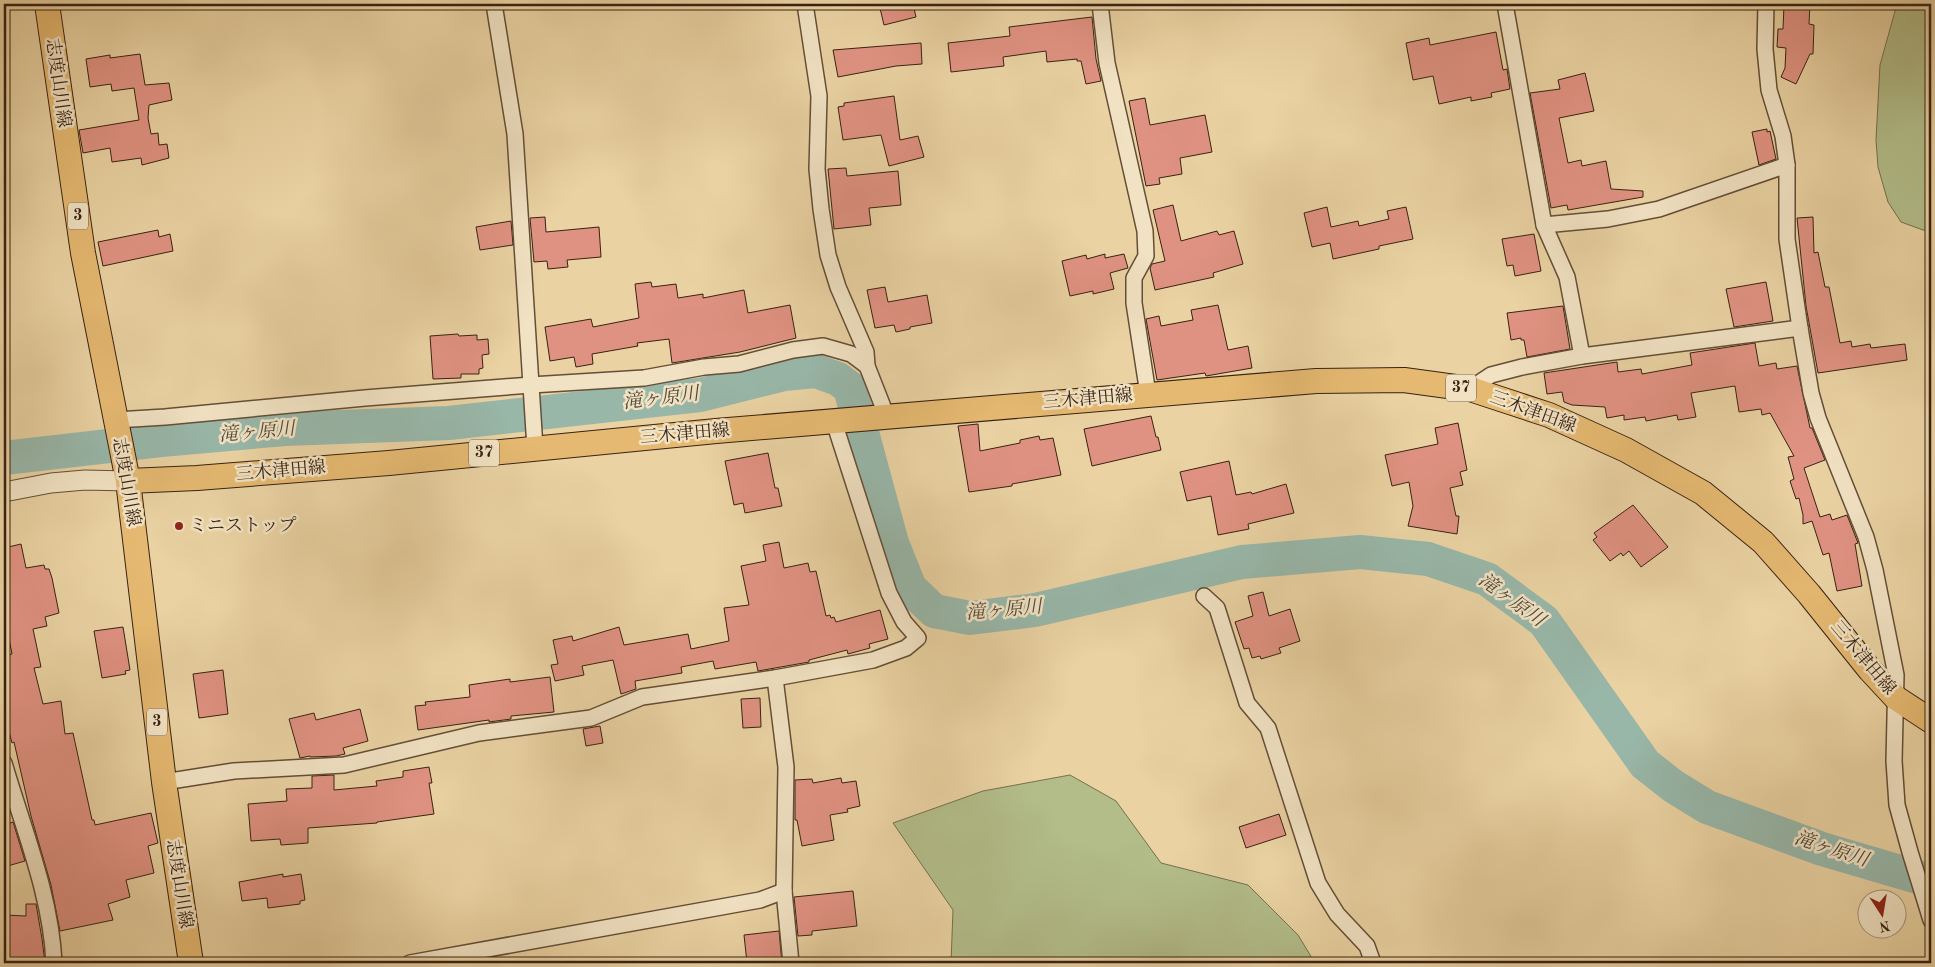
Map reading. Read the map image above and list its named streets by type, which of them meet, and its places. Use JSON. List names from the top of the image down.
{
  "streets": {
    "main road": [
      "志度山川線",
      "3",
      "37",
      "三木津田線"
    ]
  },
  "crossings": [
    ["志度山川線", "三木津田線"]
  ],
  "water": ["滝ヶ原川"],
  "places": ["ミニストップ"],
  "north": "bottom"
}
